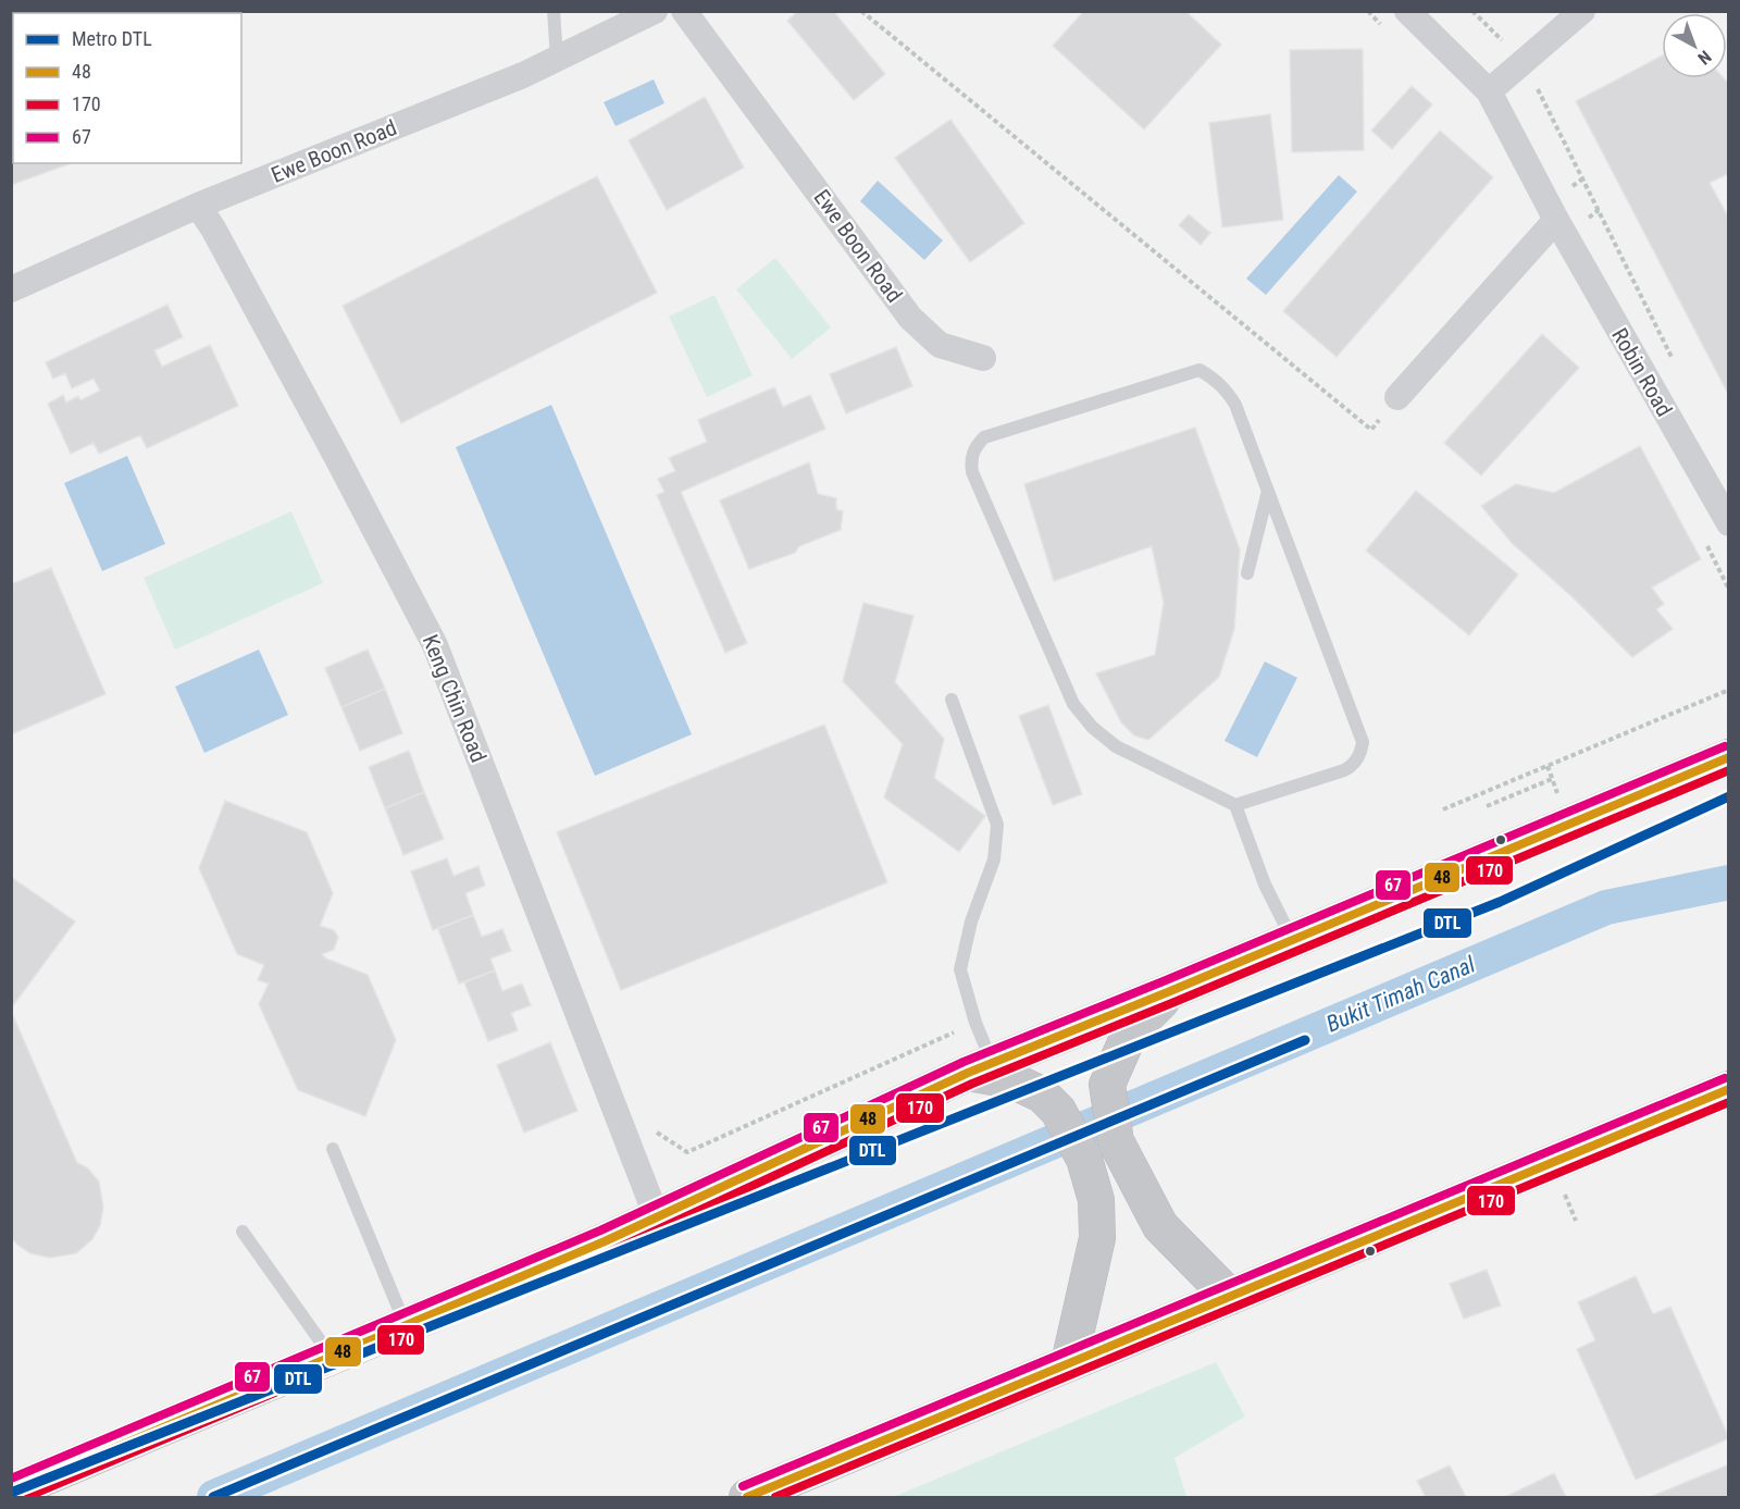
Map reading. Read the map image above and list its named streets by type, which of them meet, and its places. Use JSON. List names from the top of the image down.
{
  "streets": {
    "street": ["Ewe Boon Road", "Robin Road", "Keng Chin Road"]
  },
  "crossings": [
    ["Ewe Boon Road", "Keng Chin Road"]
  ],
  "water": ["Bukit Timah Canal"],
  "lines": [
    "transit line 67",
    "transit line 48",
    "transit line 170",
    "metro line DTL"
  ],
  "legend": [
    "Metro DTL",
    "48",
    "170",
    "67"
  ],
  "north": "bottom right"
}
